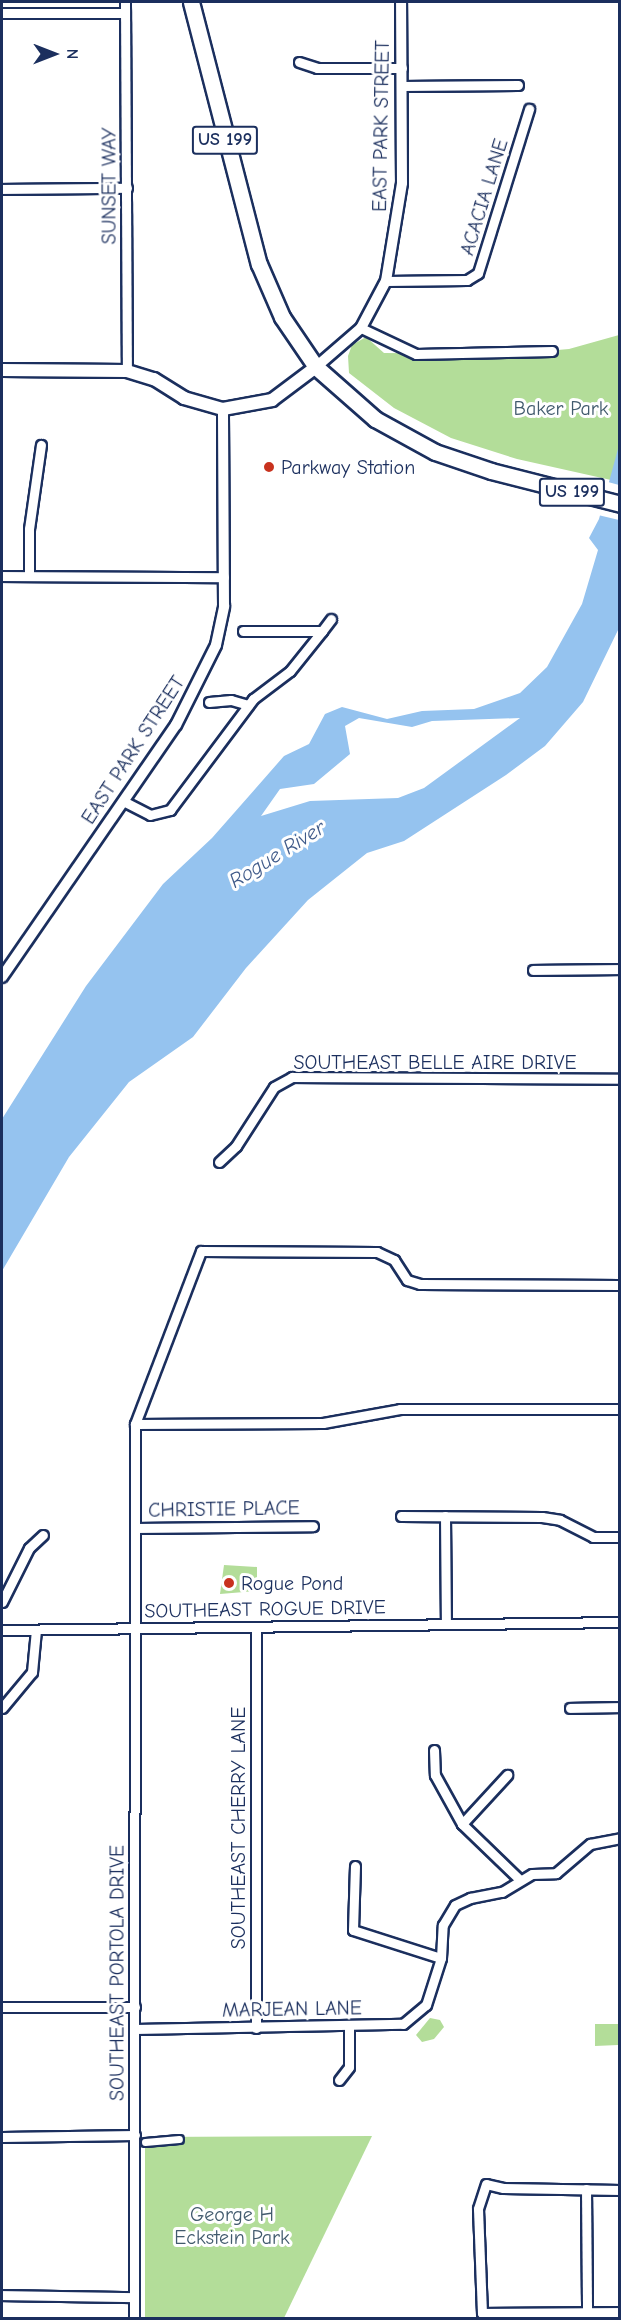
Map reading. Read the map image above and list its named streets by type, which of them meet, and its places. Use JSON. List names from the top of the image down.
{
  "streets": {
    "highway": ["US 199"],
    "street": [
      "EAST PARK STREET",
      "SUNSET WAY",
      "ACACIA LANE",
      "SOUTHEAST BELLE AIRE DRIVE",
      "CHRISTIE PLACE",
      "SOUTHEAST ROGUE DRIVE",
      "SOUTHEAST CHERRY LANE",
      "SOUTHEAST PORTOLA DRIVE",
      "MARJEAN LANE"
    ]
  },
  "crossings": [
    ["EAST PARK STREET", "US 199"],
    ["EAST PARK STREET", "ACACIA LANE"],
    ["CHRISTIE PLACE", "SOUTHEAST PORTOLA DRIVE"],
    ["SOUTHEAST ROGUE DRIVE", "SOUTHEAST CHERRY LANE"],
    ["SOUTHEAST ROGUE DRIVE", "SOUTHEAST PORTOLA DRIVE"],
    ["SOUTHEAST CHERRY LANE", "MARJEAN LANE"],
    ["SOUTHEAST PORTOLA DRIVE", "MARJEAN LANE"]
  ],
  "water": ["Rogue River"],
  "parks": ["Baker Park", "George H Eckstein Park"],
  "places": ["Parkway Station", "Rogue Pond"],
  "north": "right"
}
